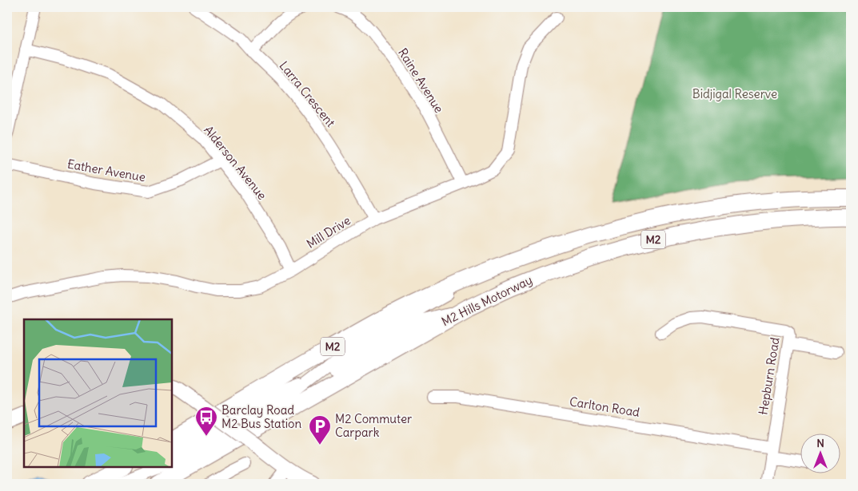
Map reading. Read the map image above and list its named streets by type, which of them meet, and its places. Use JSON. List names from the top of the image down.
{
  "streets": {
    "highway": ["M2", "M2 Hills Motorway"],
    "street": [
      "Raine Avenue",
      "Larra Crescent",
      "Alderson Avenue",
      "Eather Avenue",
      "Mill Drive",
      "Hepburn Road",
      "Carlton Road"
    ]
  },
  "crossings": [
    ["Raine Avenue", "Mill Drive"],
    ["Larra Crescent", "Mill Drive"],
    ["Alderson Avenue", "Eather Avenue"],
    ["Alderson Avenue", "Mill Drive"],
    ["M2", "M2 Hills Motorway"],
    ["Hepburn Road", "Carlton Road"]
  ],
  "parks": ["Bidjigal Reserve"],
  "places": {
    "bus stop": ["Barclay Road M2 Bus Station"],
    "parking": ["M2 Commuter Carpark"]
  },
  "north": "top"
}
